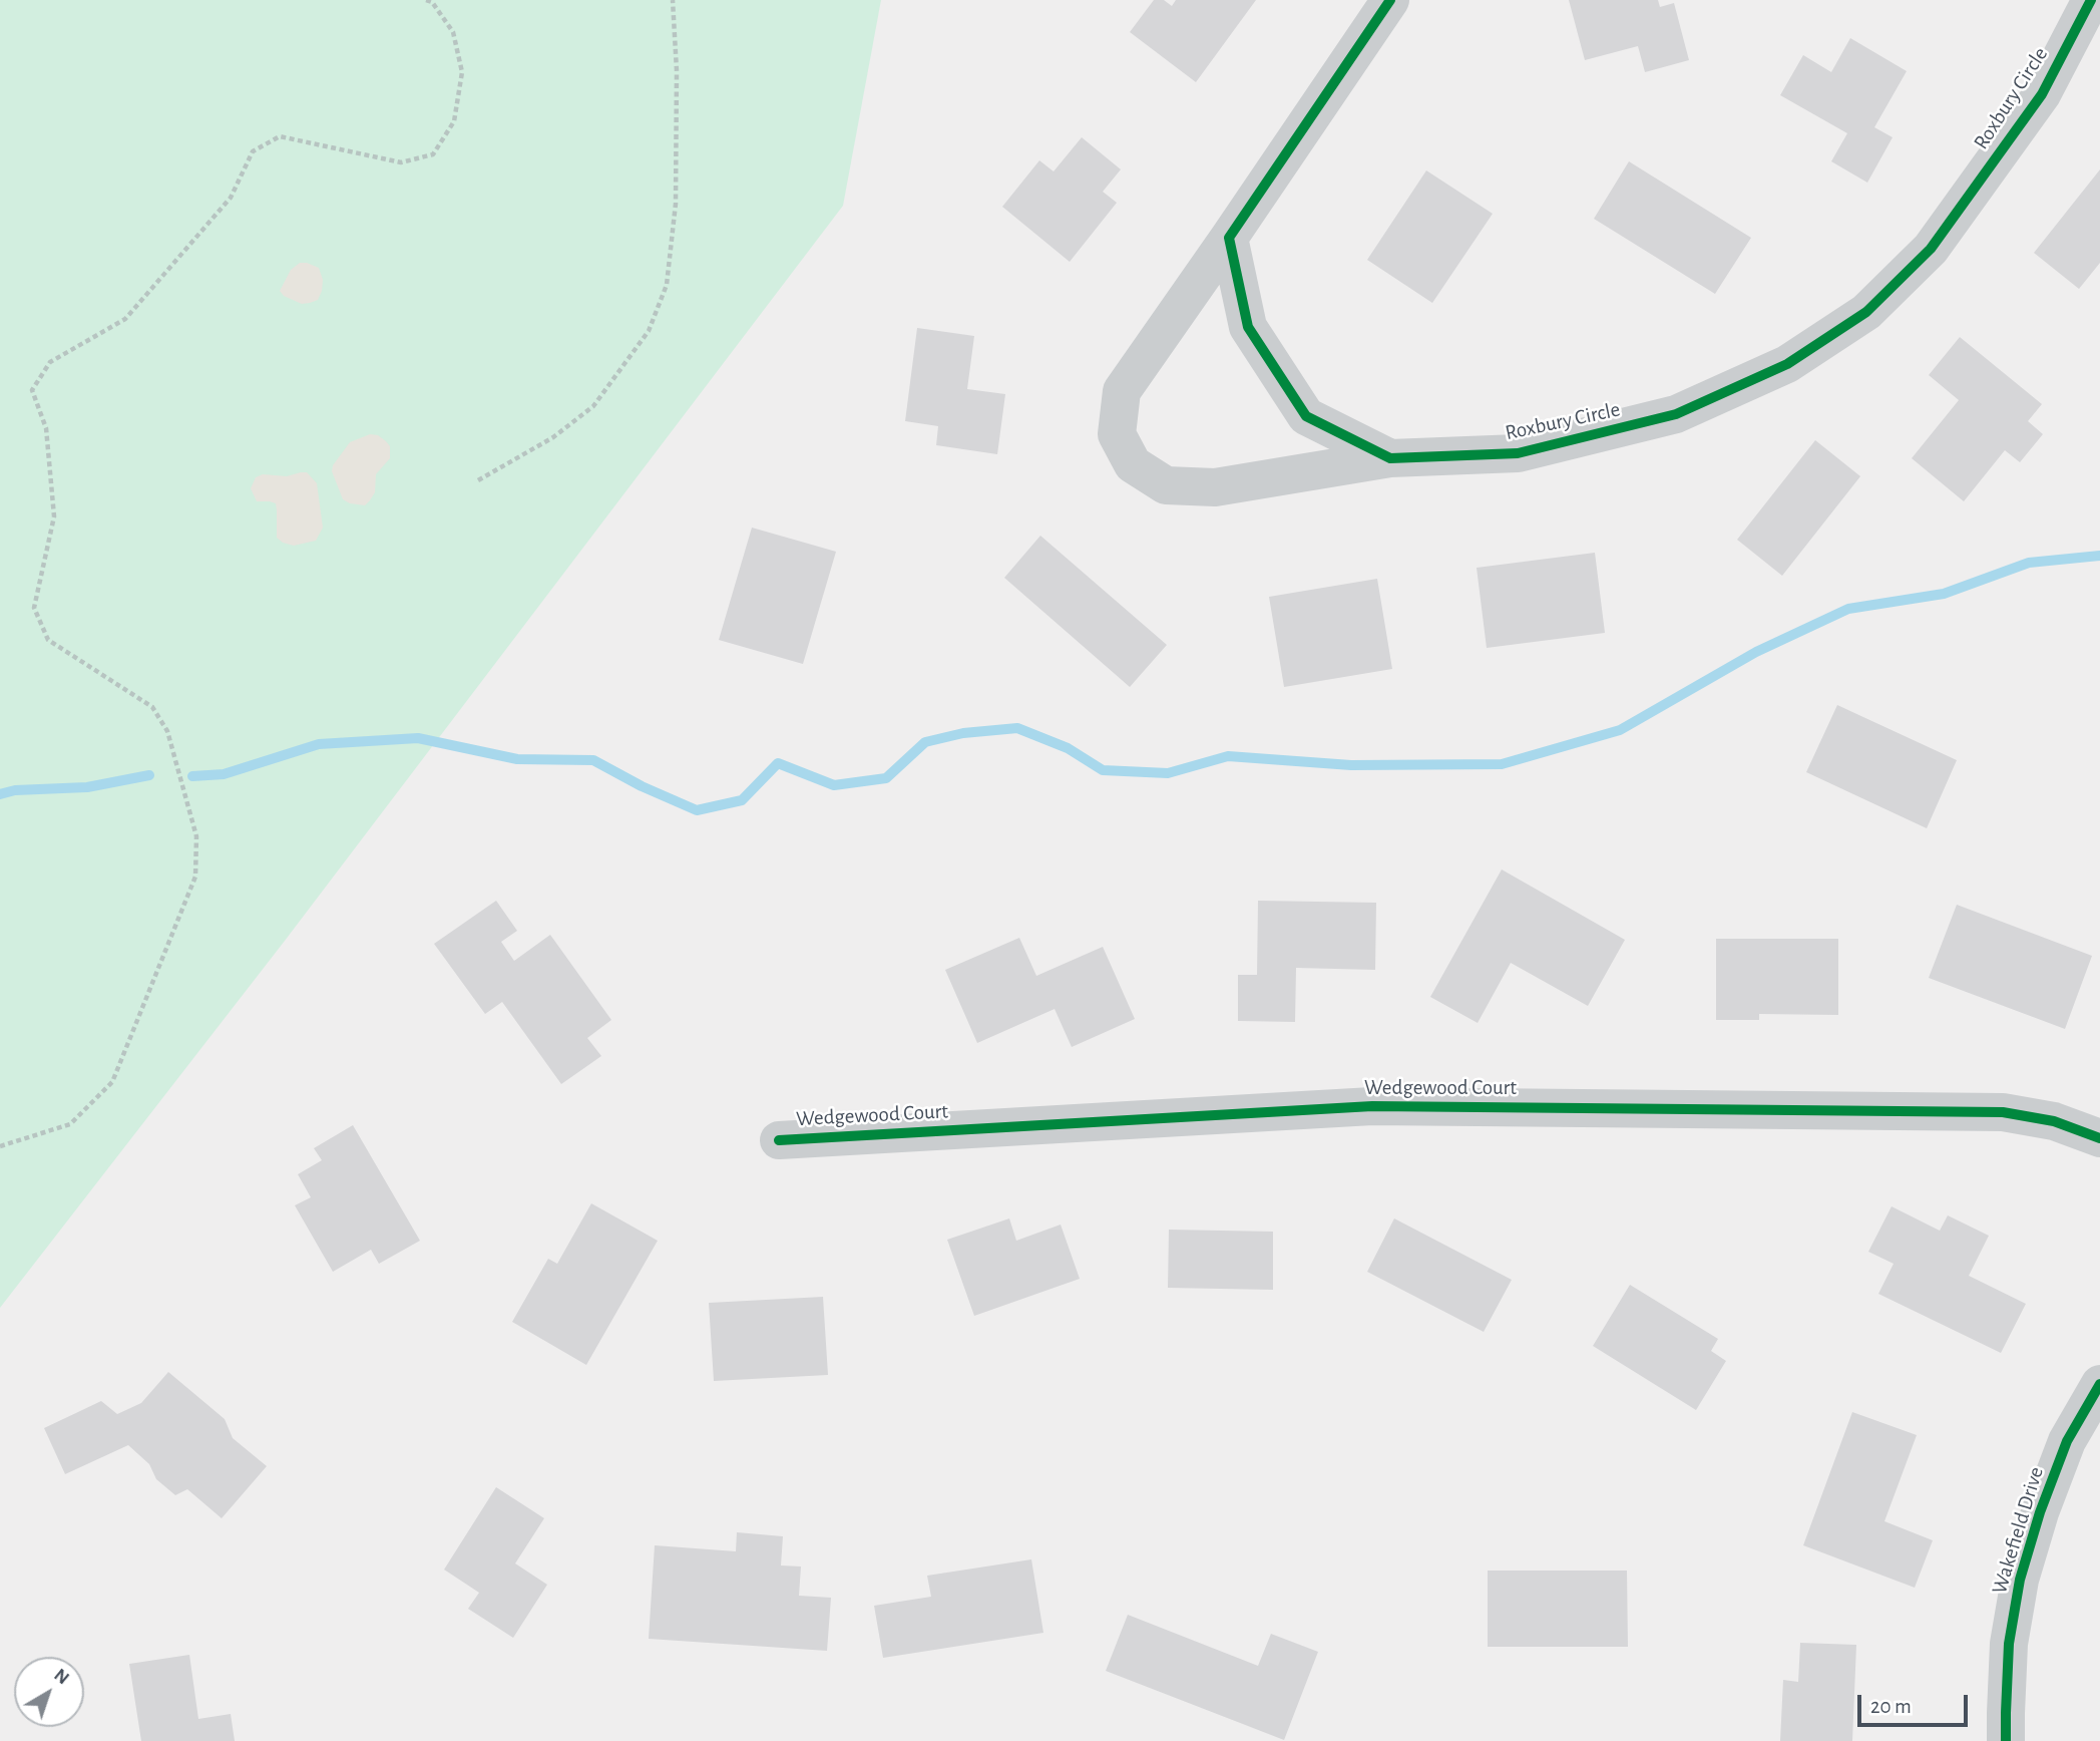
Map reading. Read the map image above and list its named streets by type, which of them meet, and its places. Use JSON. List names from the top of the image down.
{
  "streets": {
    "street": ["Roxbury Circle", "Wedgewood Court", "Wakefield Drive"]
  },
  "scale_bar": "20 m",
  "north": "top right"
}
